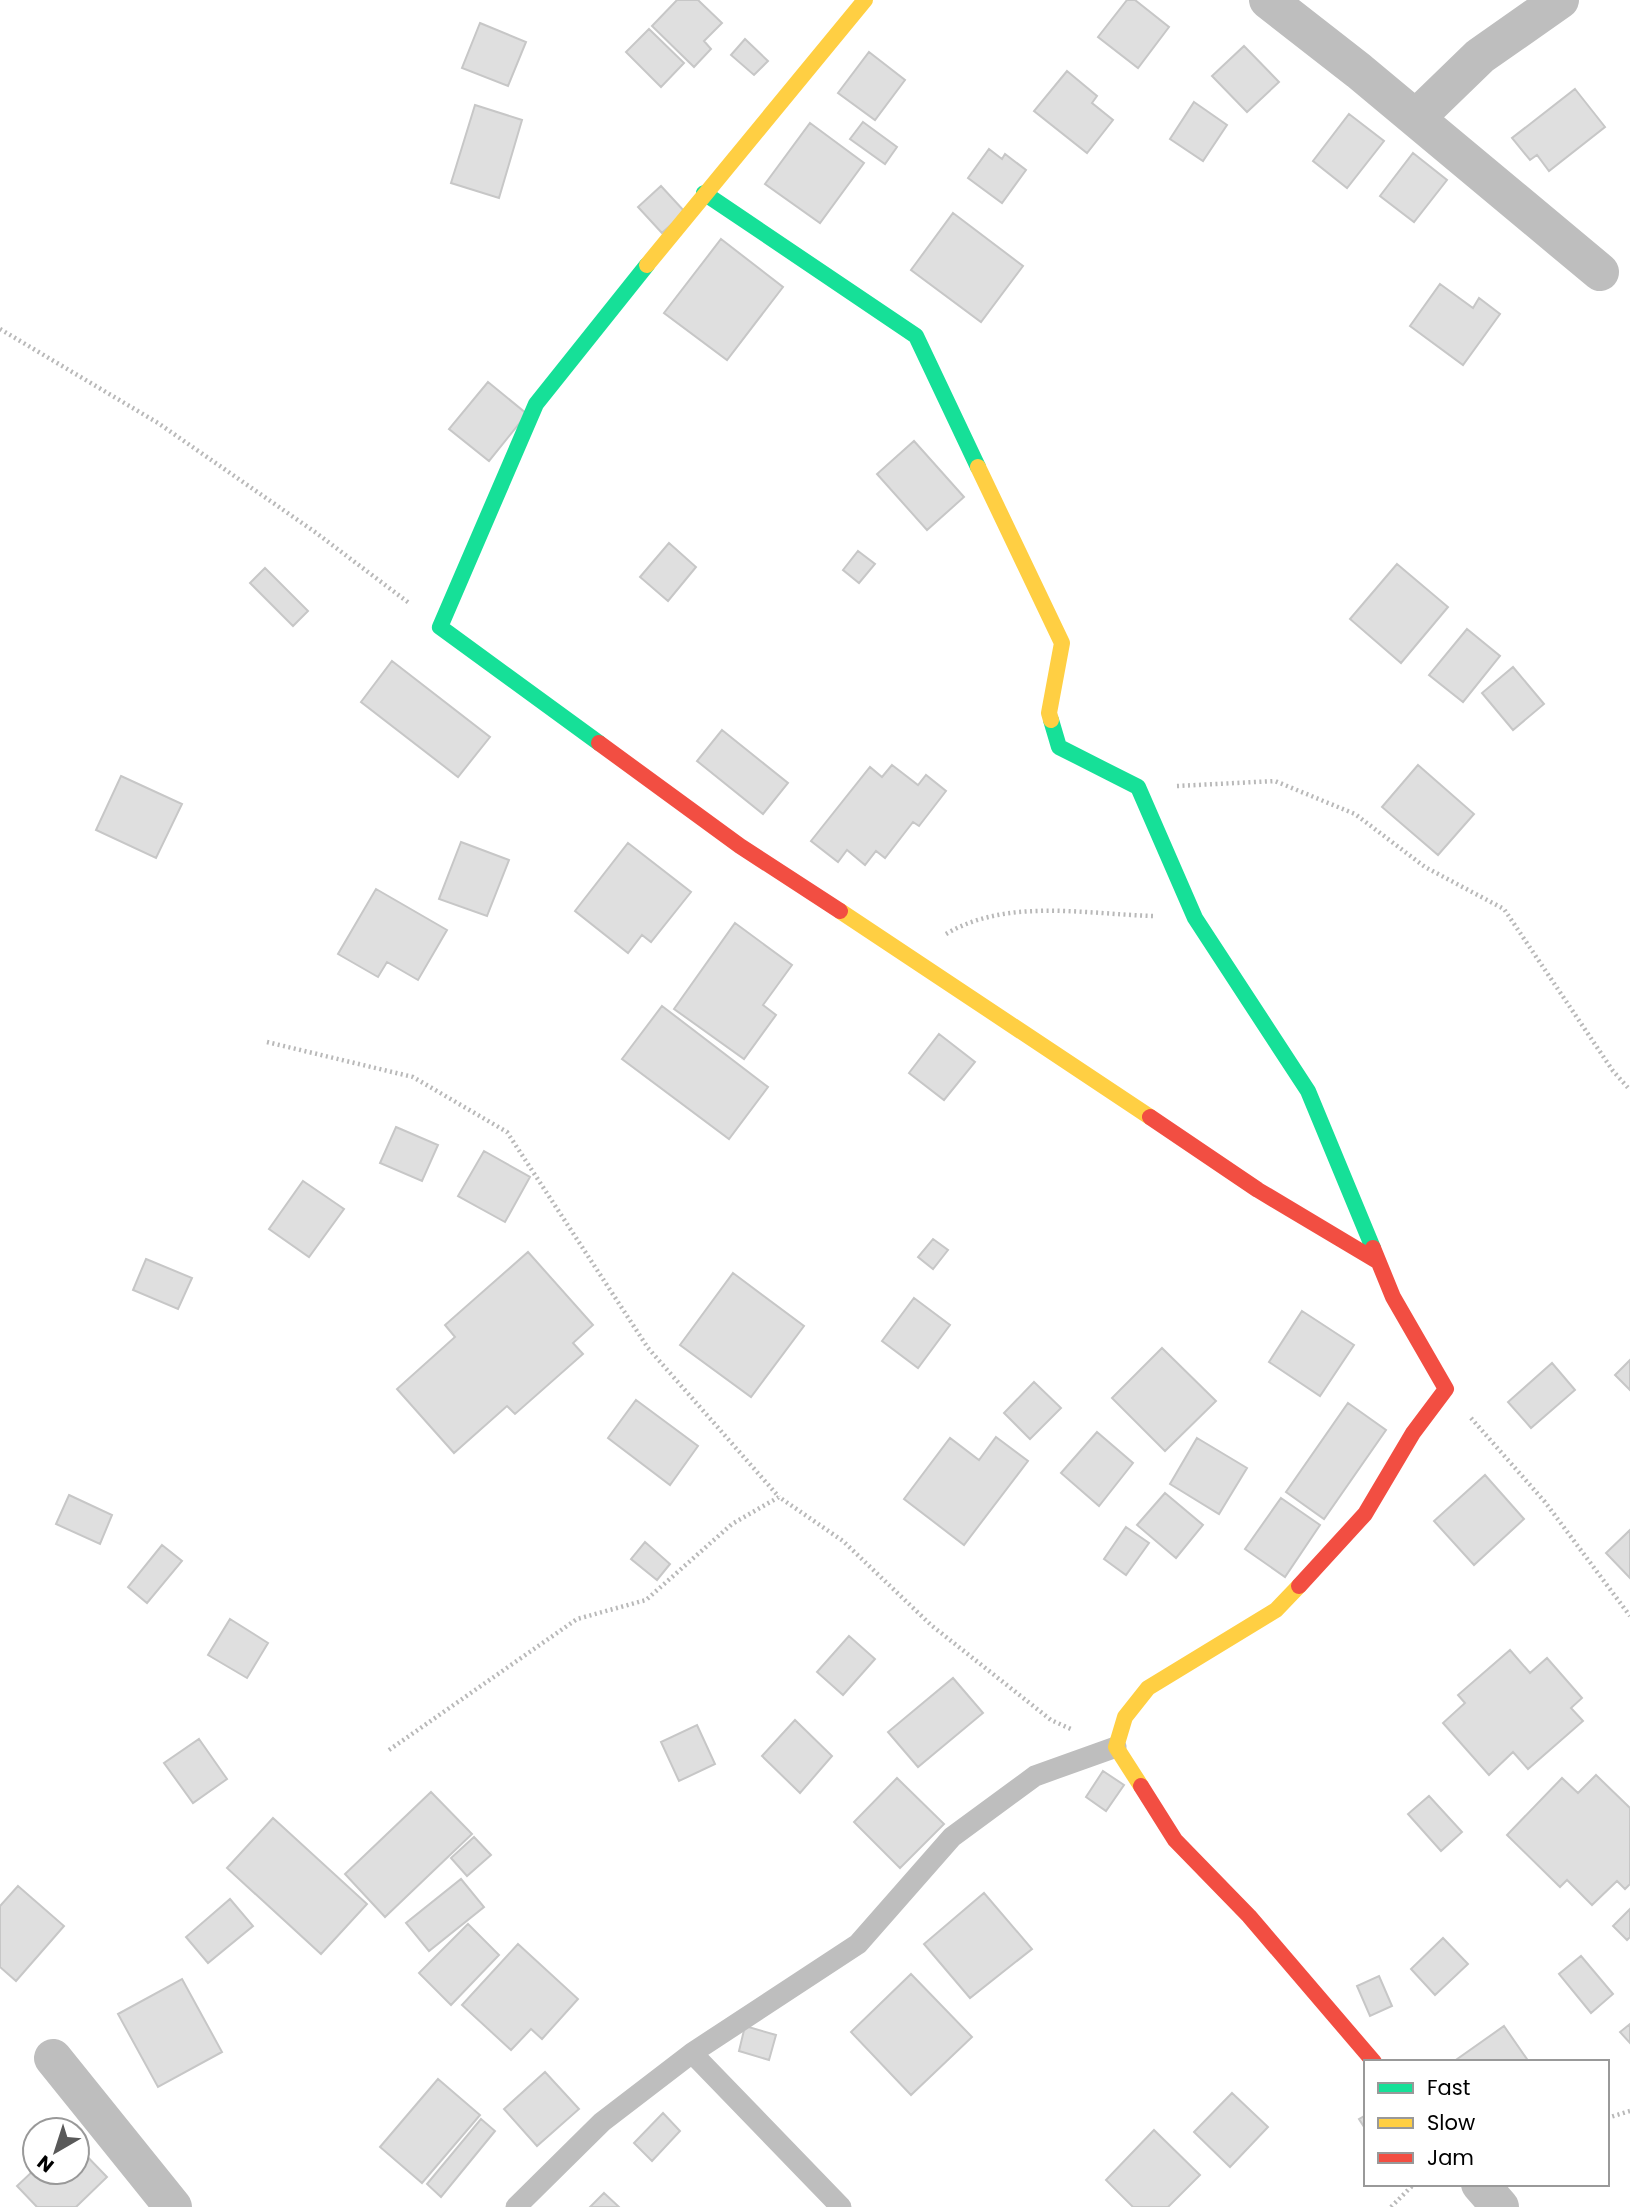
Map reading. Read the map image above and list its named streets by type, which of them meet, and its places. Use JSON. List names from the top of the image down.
{
  "legend": ["Fast", "Slow", "Jam"],
  "north": "bottom left"
}
